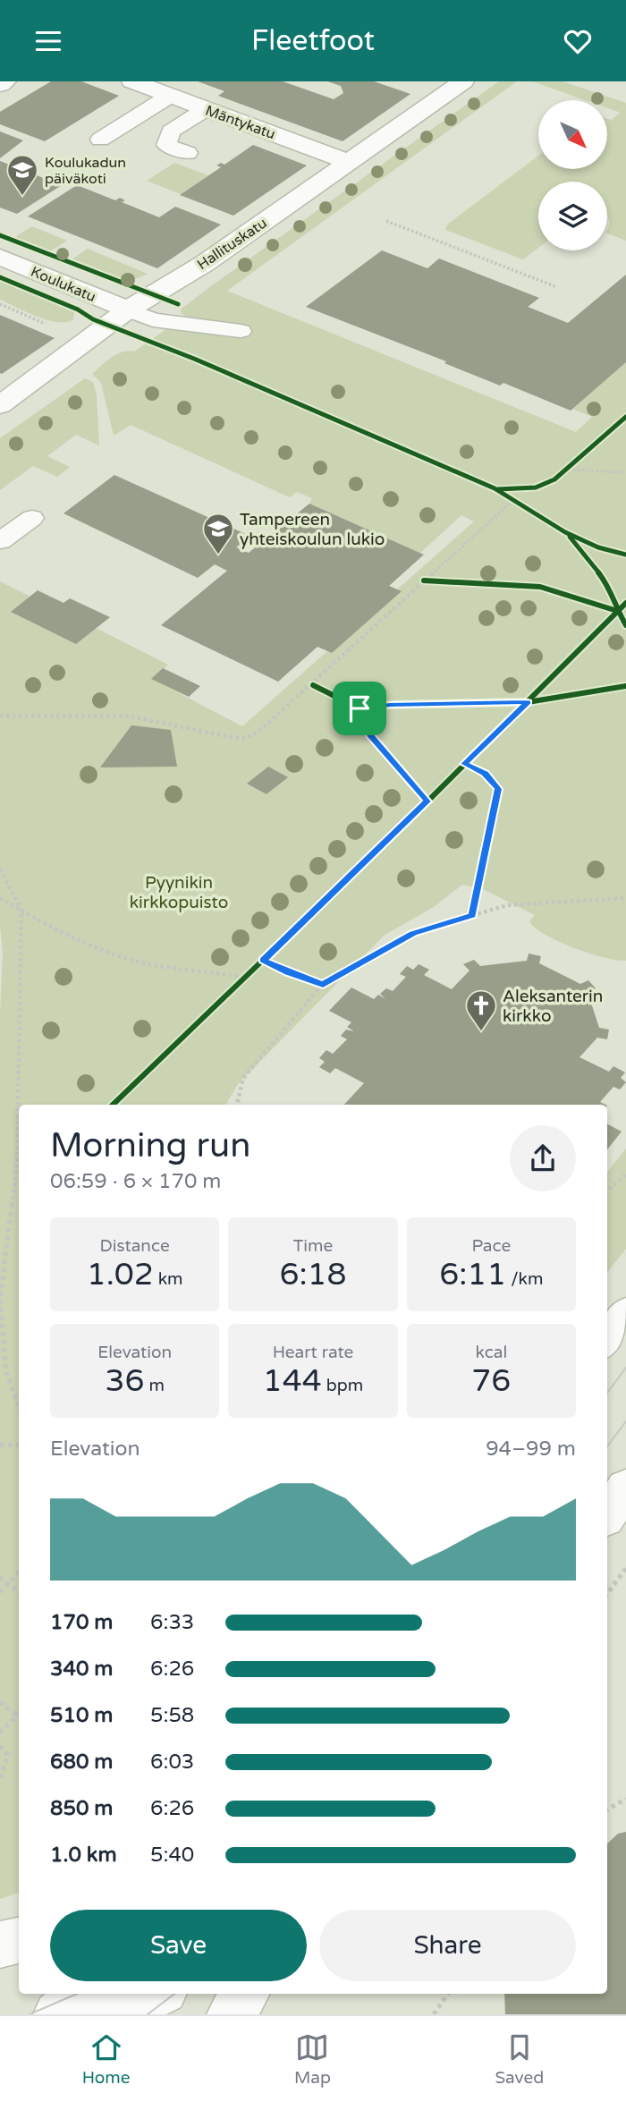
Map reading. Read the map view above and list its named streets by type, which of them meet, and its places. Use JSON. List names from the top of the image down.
{
  "streets": {
    "street": ["Mäntykatu", "Hallituskatu", "Koulukatu"]
  },
  "crossings": [
    ["Mäntykatu", "Hallituskatu"],
    ["Hallituskatu", "Koulukatu"]
  ],
  "parks": ["Pyynikin kirkkopuisto"],
  "places": {
    "school or university": ["Koulukadun päiväkoti", "Tampereen yhteiskoulun lukio"],
    "church": ["Aleksanterin kirkko"]
  },
  "north": "bottom right",
  "page": {
    "header": "Fleetfoot",
    "heading": ["Morning run", "06:59 · 6 × 170 m"],
    "stats": [
      ["Distance", "1.02 km"],
      ["Time", "6:18"],
      ["Pace", "6:11 /km"],
      ["Elevation", "36 m"],
      ["Heart rate", "144 bpm"],
      ["kcal", "76"]
    ],
    "chart": ["Elevation", "94–99 m"],
    "list": [
      {
        "name": "170 m",
        "note": "6:33"
      },
      {
        "name": "340 m",
        "note": "6:26"
      },
      {
        "name": "510 m",
        "note": "5:58"
      },
      {
        "name": "680 m",
        "note": "6:03"
      },
      {
        "name": "850 m",
        "note": "6:26"
      },
      {
        "name": "1.0 km",
        "note": "5:40"
      }
    ],
    "buttons": ["Save", "Share"],
    "tabs": ["Home", "Map", "Saved"]
  }
}
